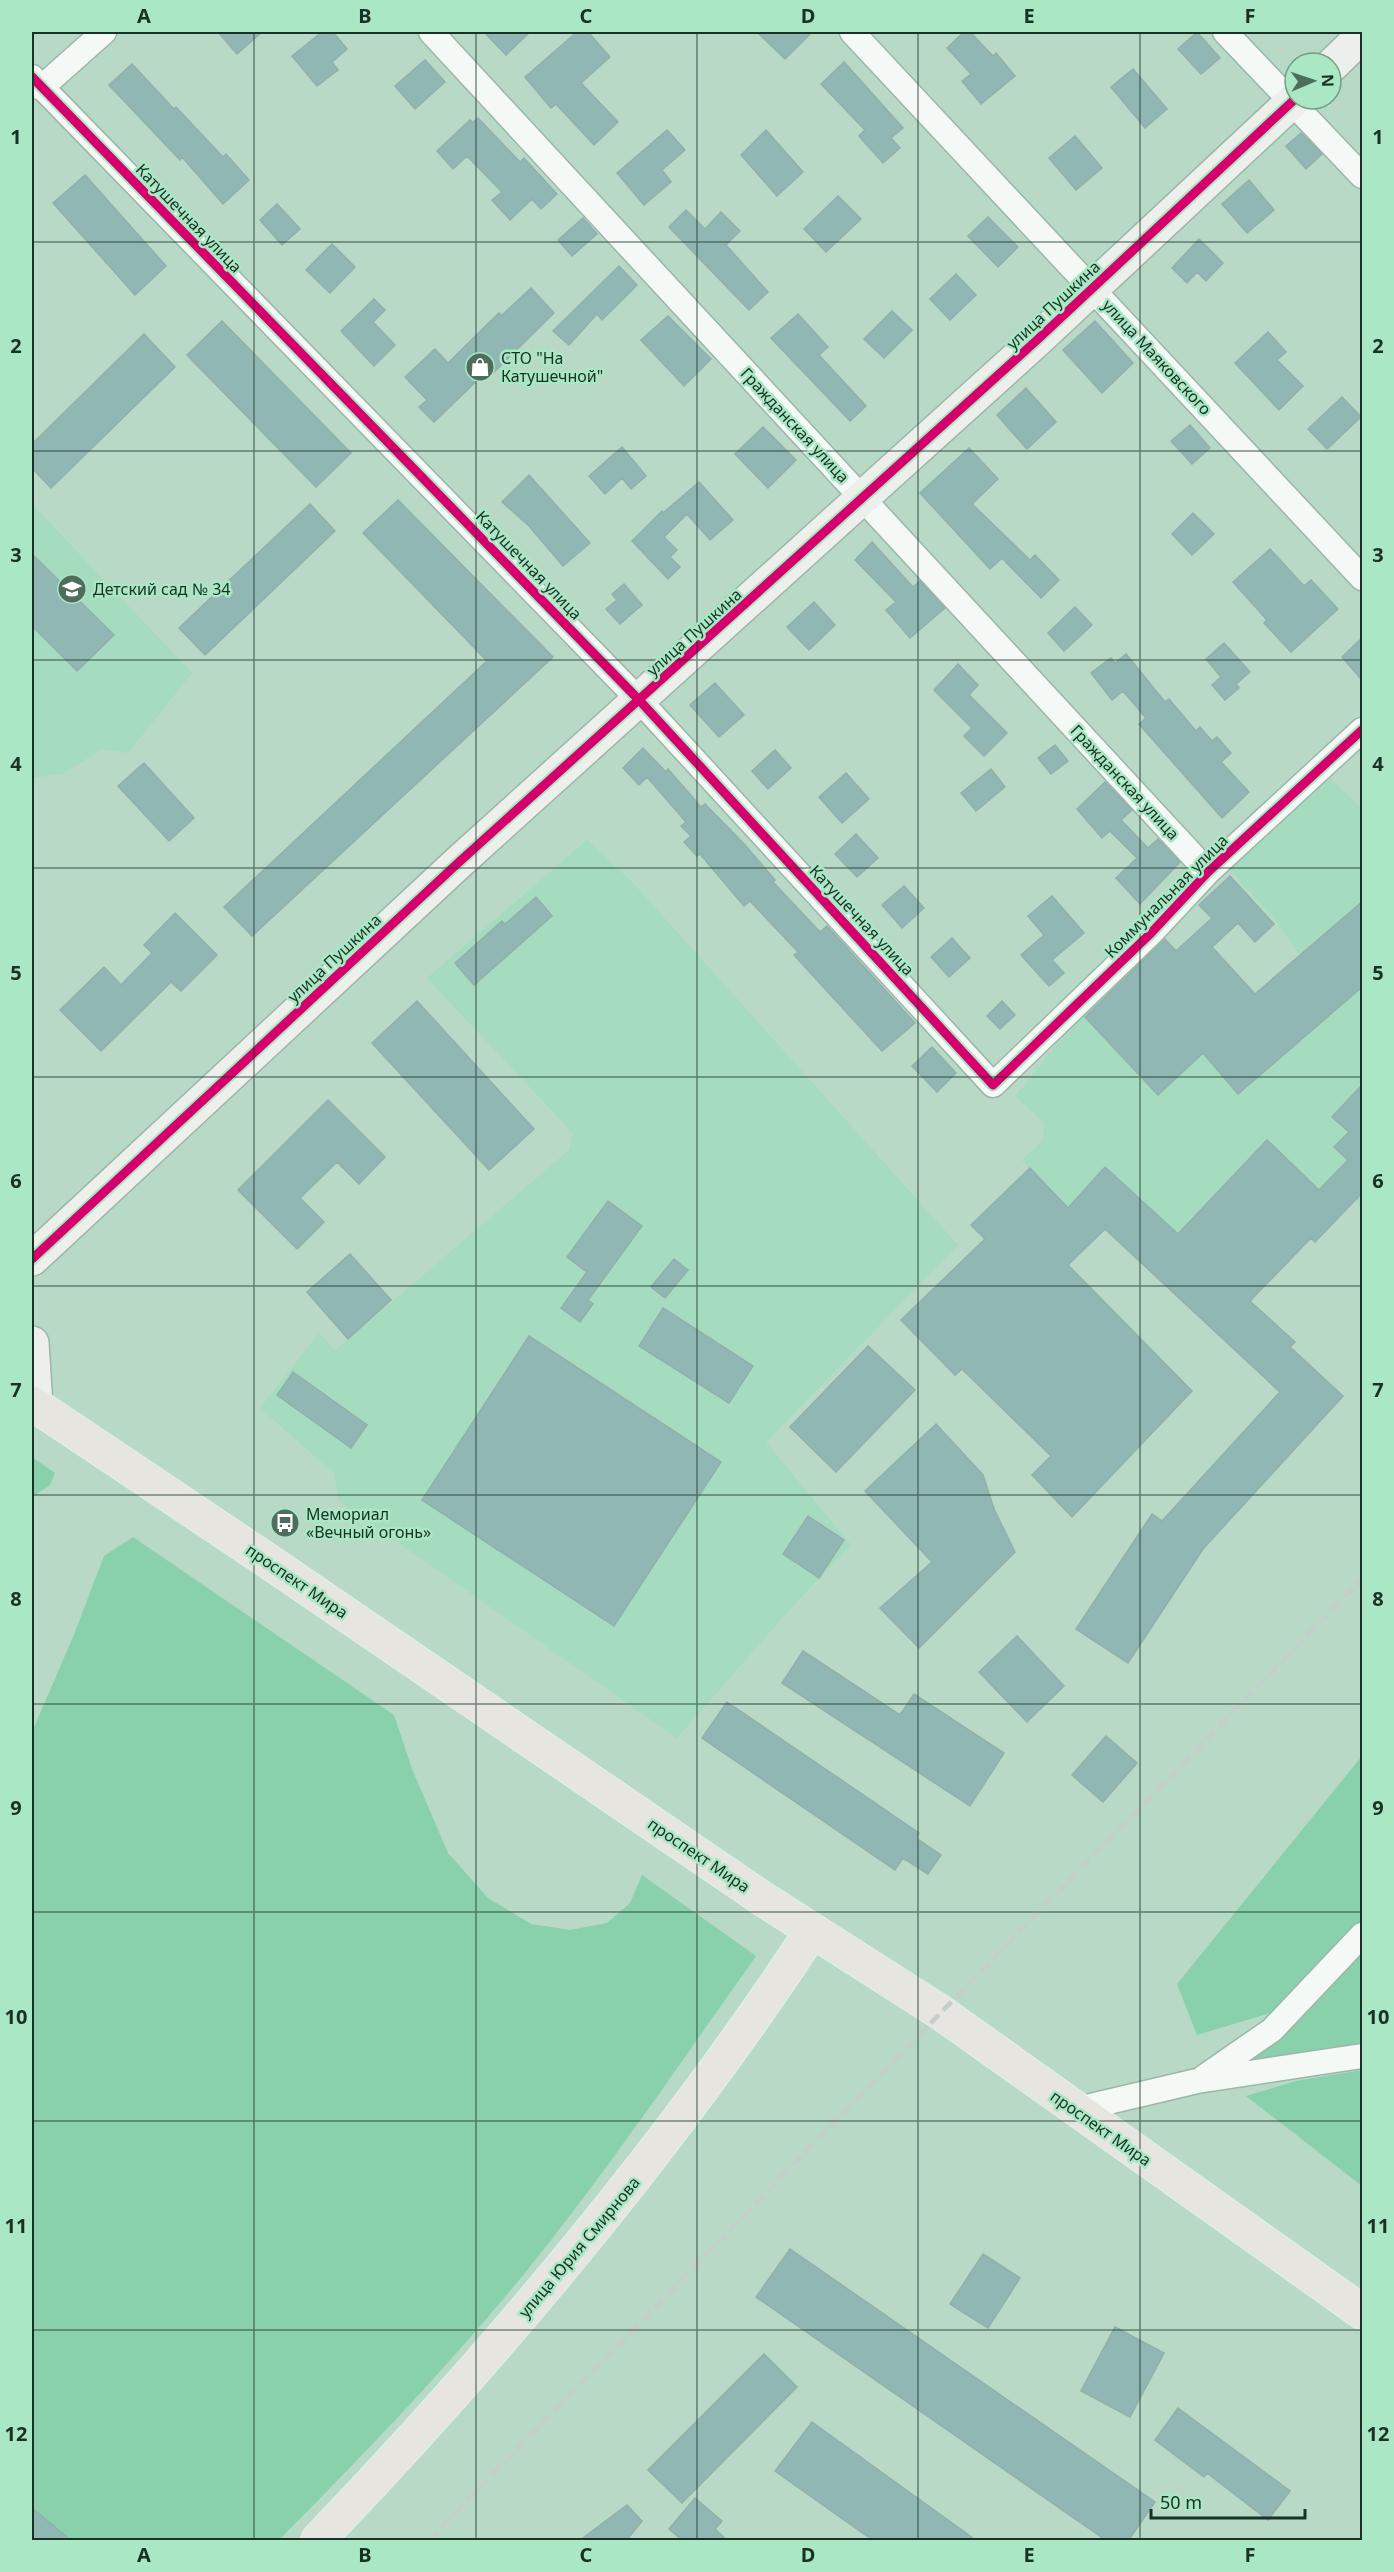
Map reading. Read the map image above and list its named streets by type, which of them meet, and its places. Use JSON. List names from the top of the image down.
{
  "streets": {
    "main road": ["проспект Мира", "улица Юрия Смирнова"],
    "street": [
      "Катушечная улица",
      "улица Пушкина",
      "улица Маяковского",
      "Гражданская улица",
      "Коммунальная улица"
    ]
  },
  "crossings": [
    ["Катушечная улица", "улица Пушкина"],
    ["Катушечная улица", "Коммунальная улица"],
    ["улица Пушкина", "улица Маяковского"],
    ["улица Пушкина", "Гражданская улица"],
    ["Гражданская улица", "Коммунальная улица"],
    ["проспект Мира", "улица Юрия Смирнова"]
  ],
  "places": {
    "shop": ["СТО \"На Катушечной\""],
    "school or university": ["Детский сад № 34"],
    "bus stop": ["Мемориал «Вечный огонь»"]
  },
  "scale_bar": "50 m",
  "north": "right",
  "grid": {
    "columns": [
      "A",
      "B",
      "C",
      "D",
      "E",
      "F"
    ],
    "rows": [
      "1",
      "2",
      "3",
      "4",
      "5",
      "6",
      "7",
      "8",
      "9",
      "10",
      "11",
      "12"
    ]
  }
}
